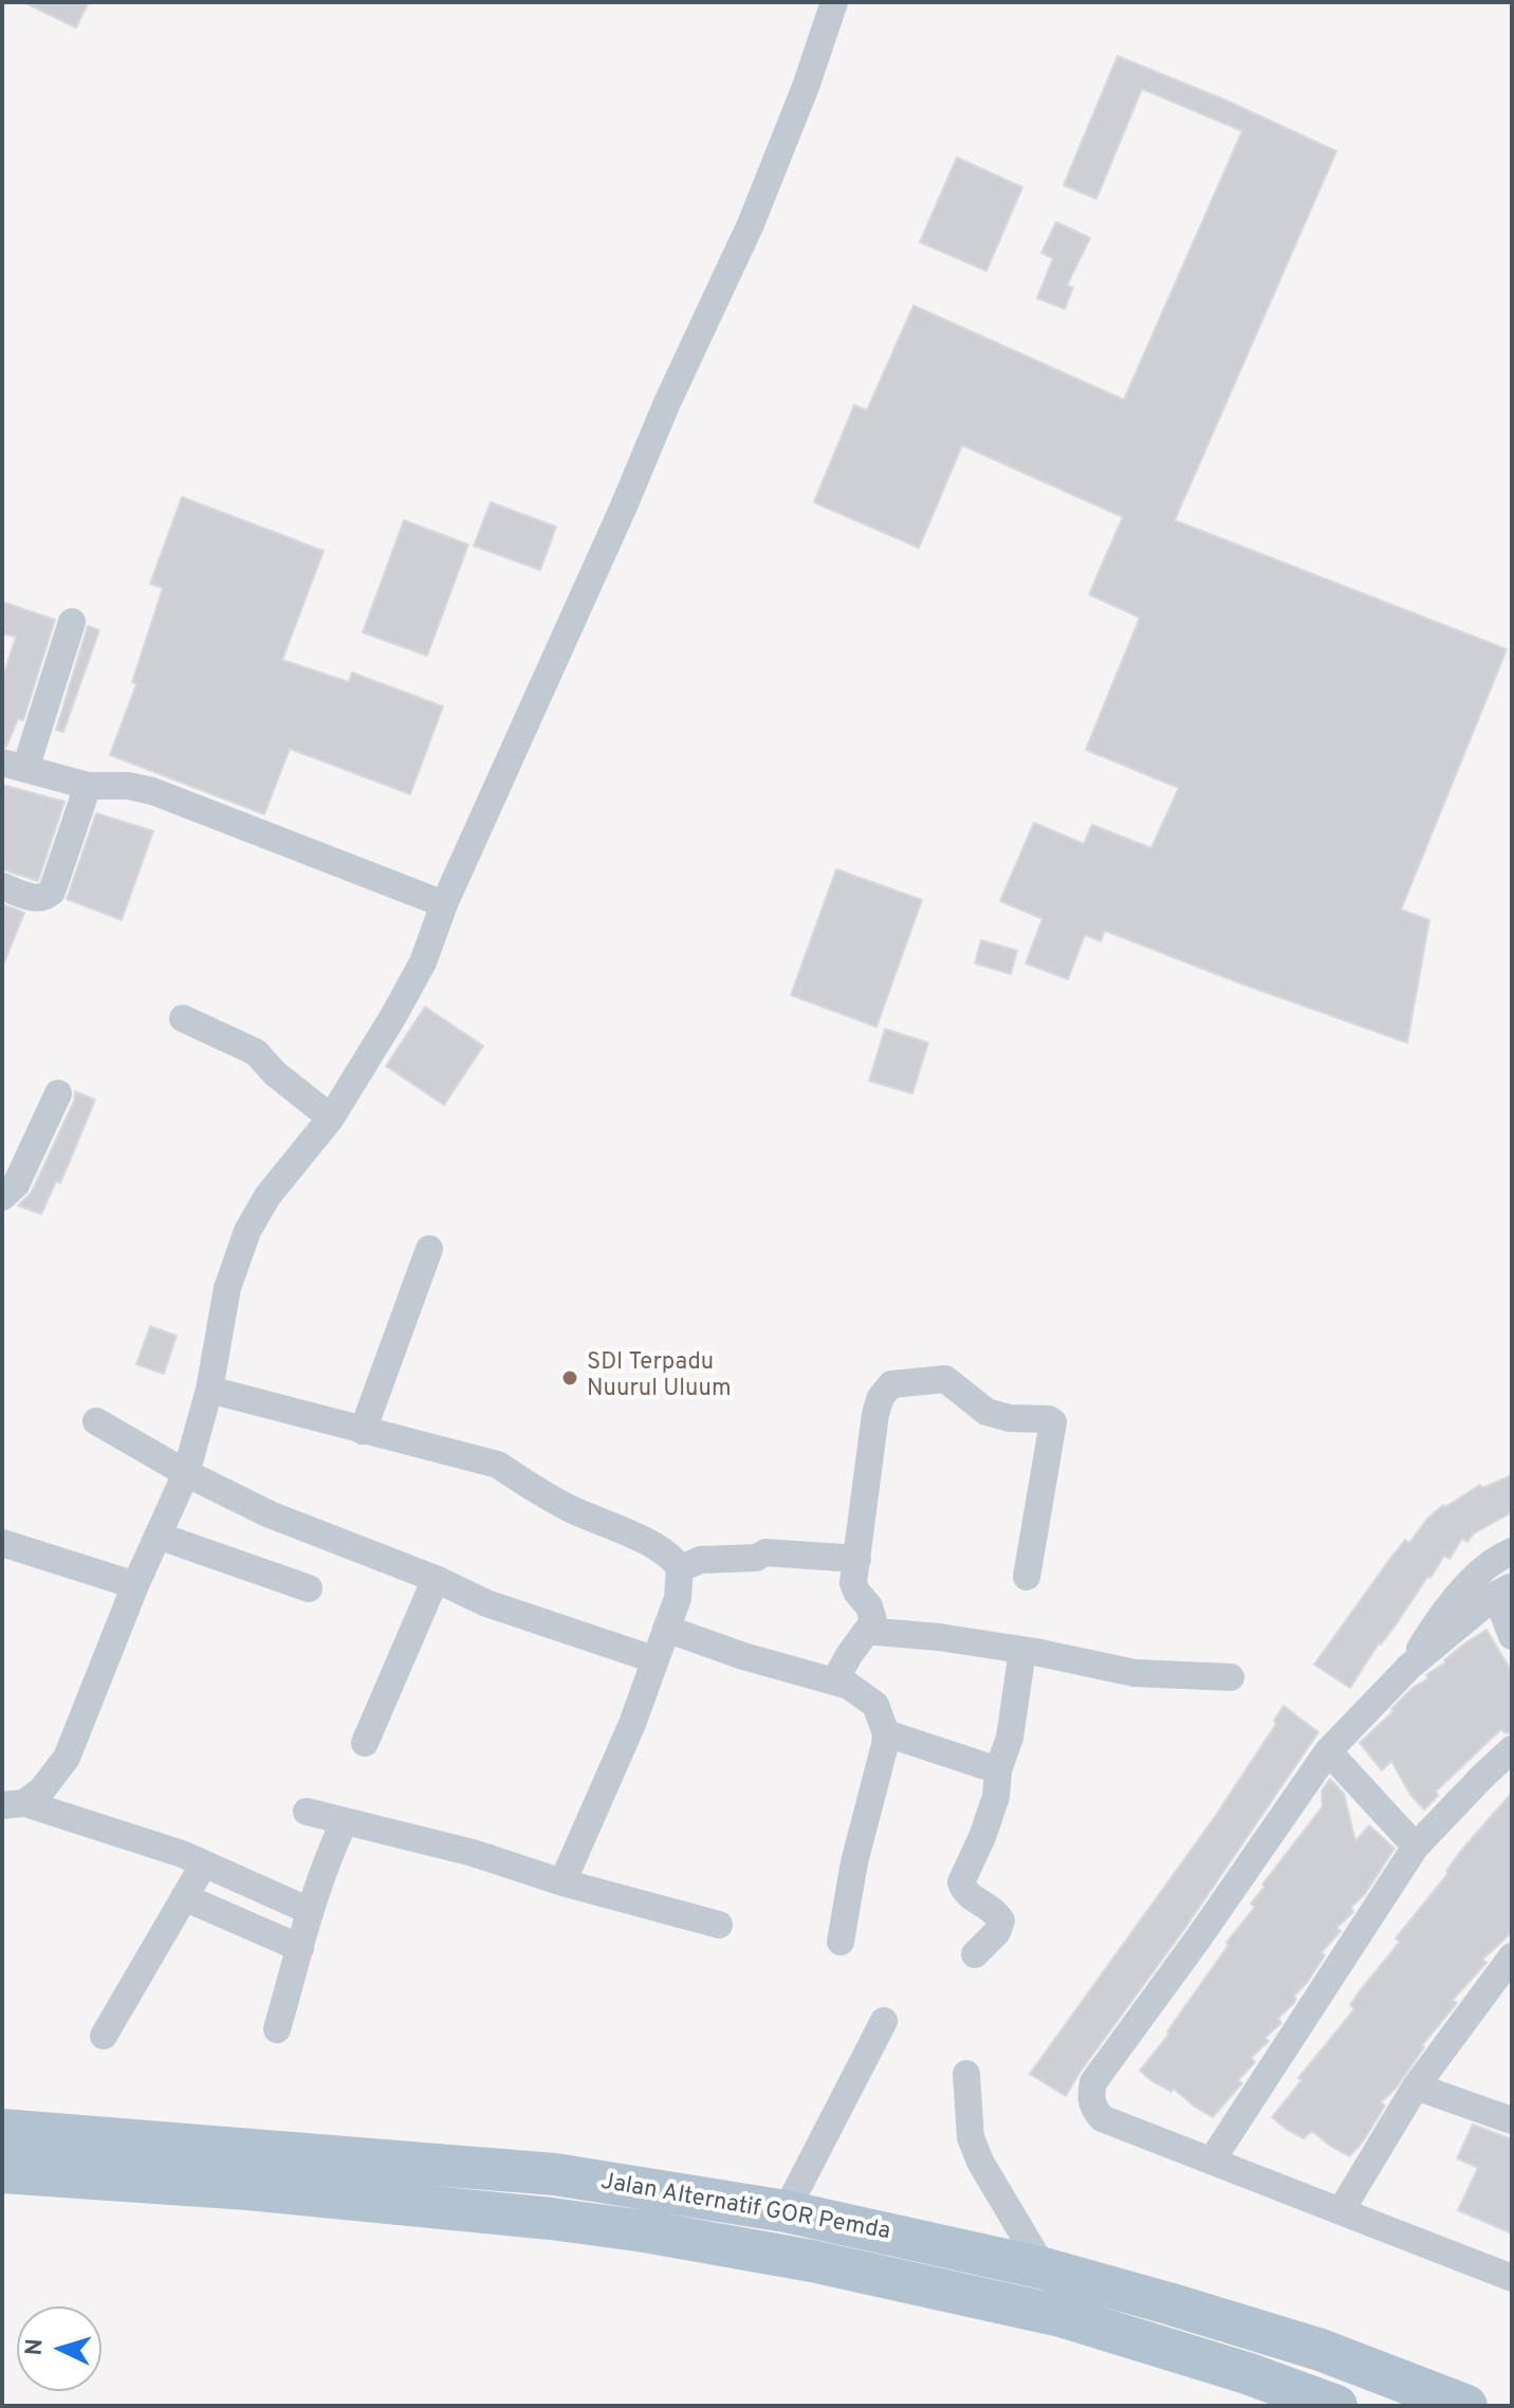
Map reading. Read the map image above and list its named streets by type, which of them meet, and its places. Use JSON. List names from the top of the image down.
{
  "streets": {
    "main road": ["Jalan Alternatif GOR Pemda"]
  },
  "places": ["SDI Terpadu Nuurul Uluum"],
  "north": "left"
}
